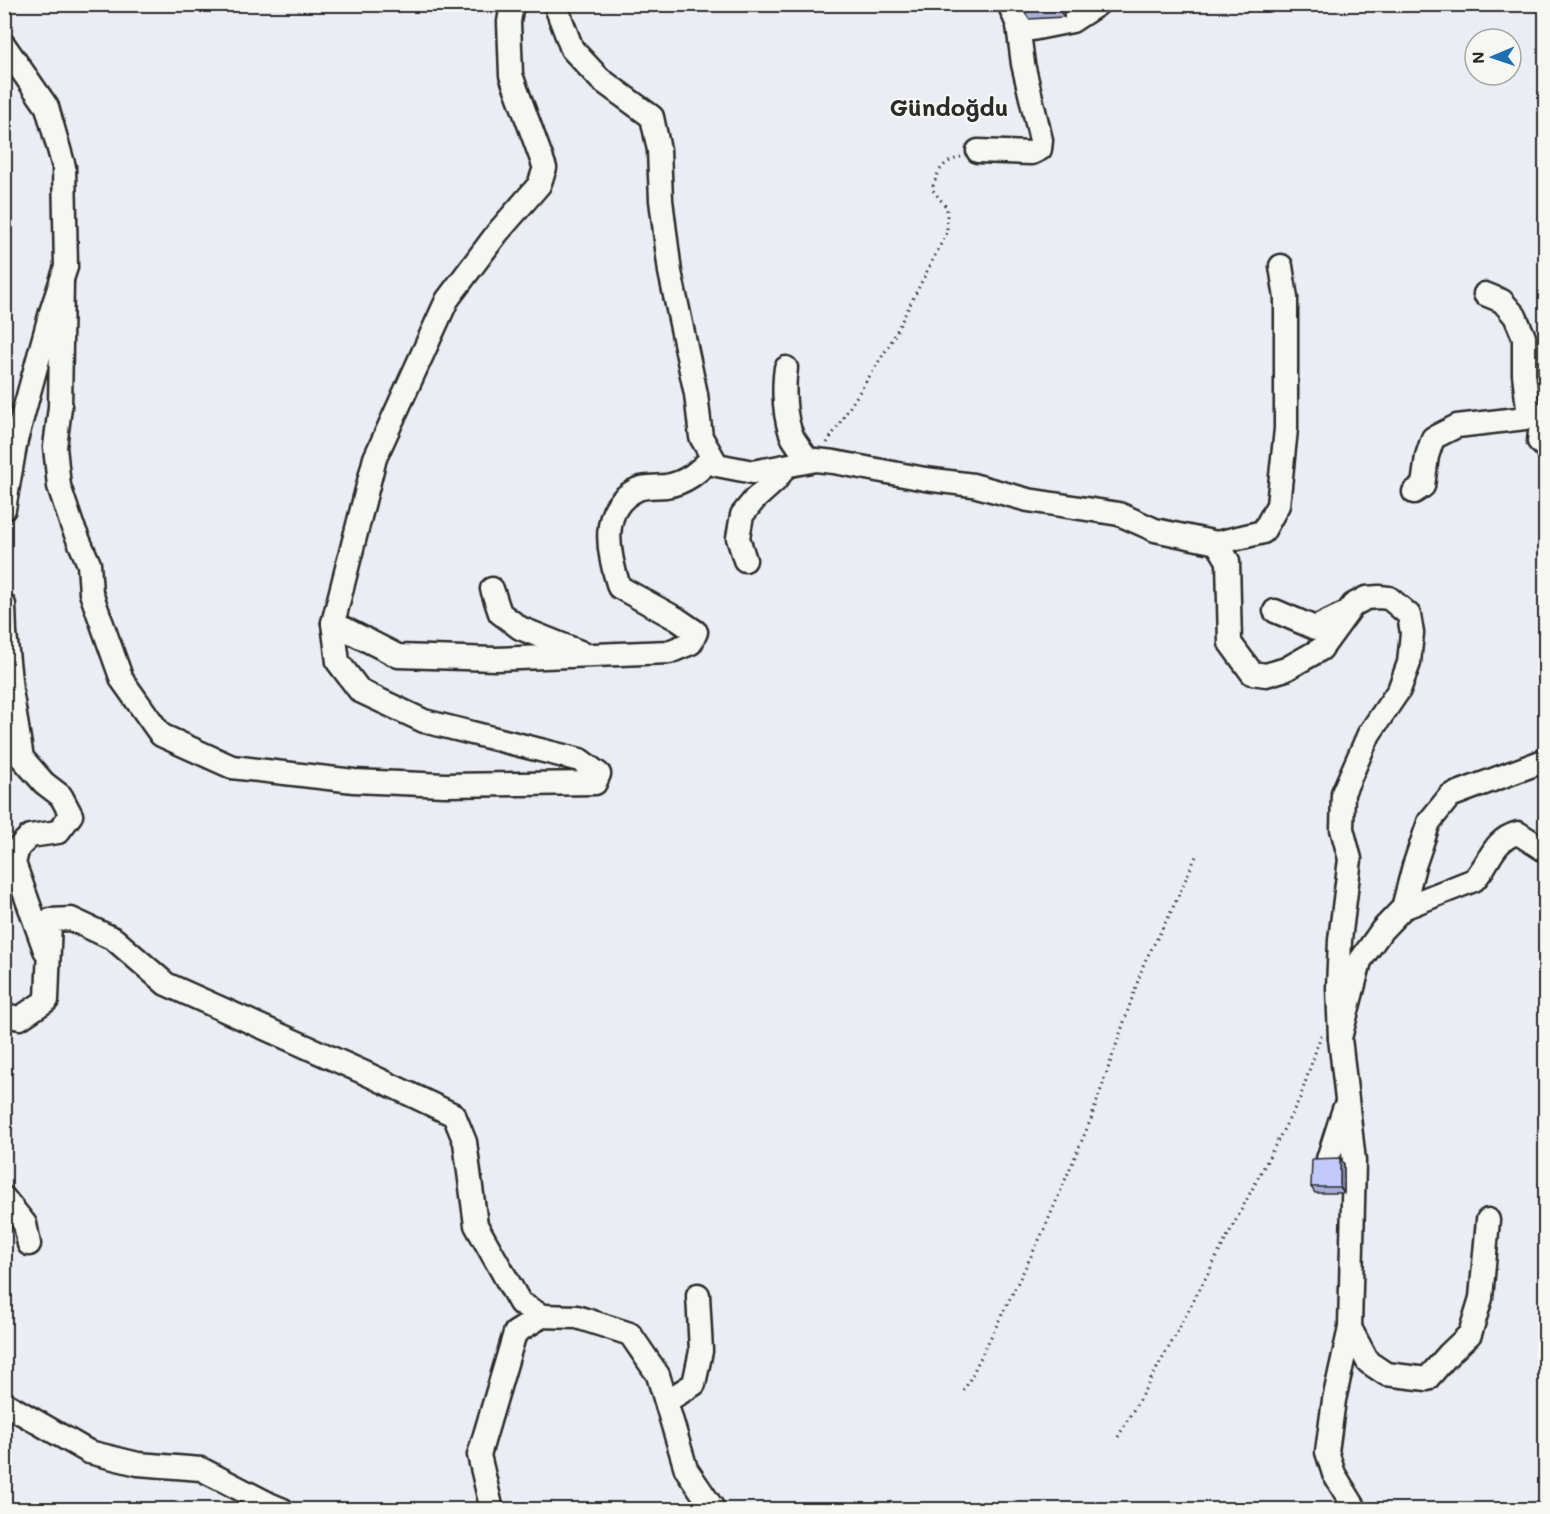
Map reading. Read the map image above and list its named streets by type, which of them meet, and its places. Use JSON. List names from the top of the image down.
{
  "districts": ["Gündoğdu"],
  "north": "left"
}
